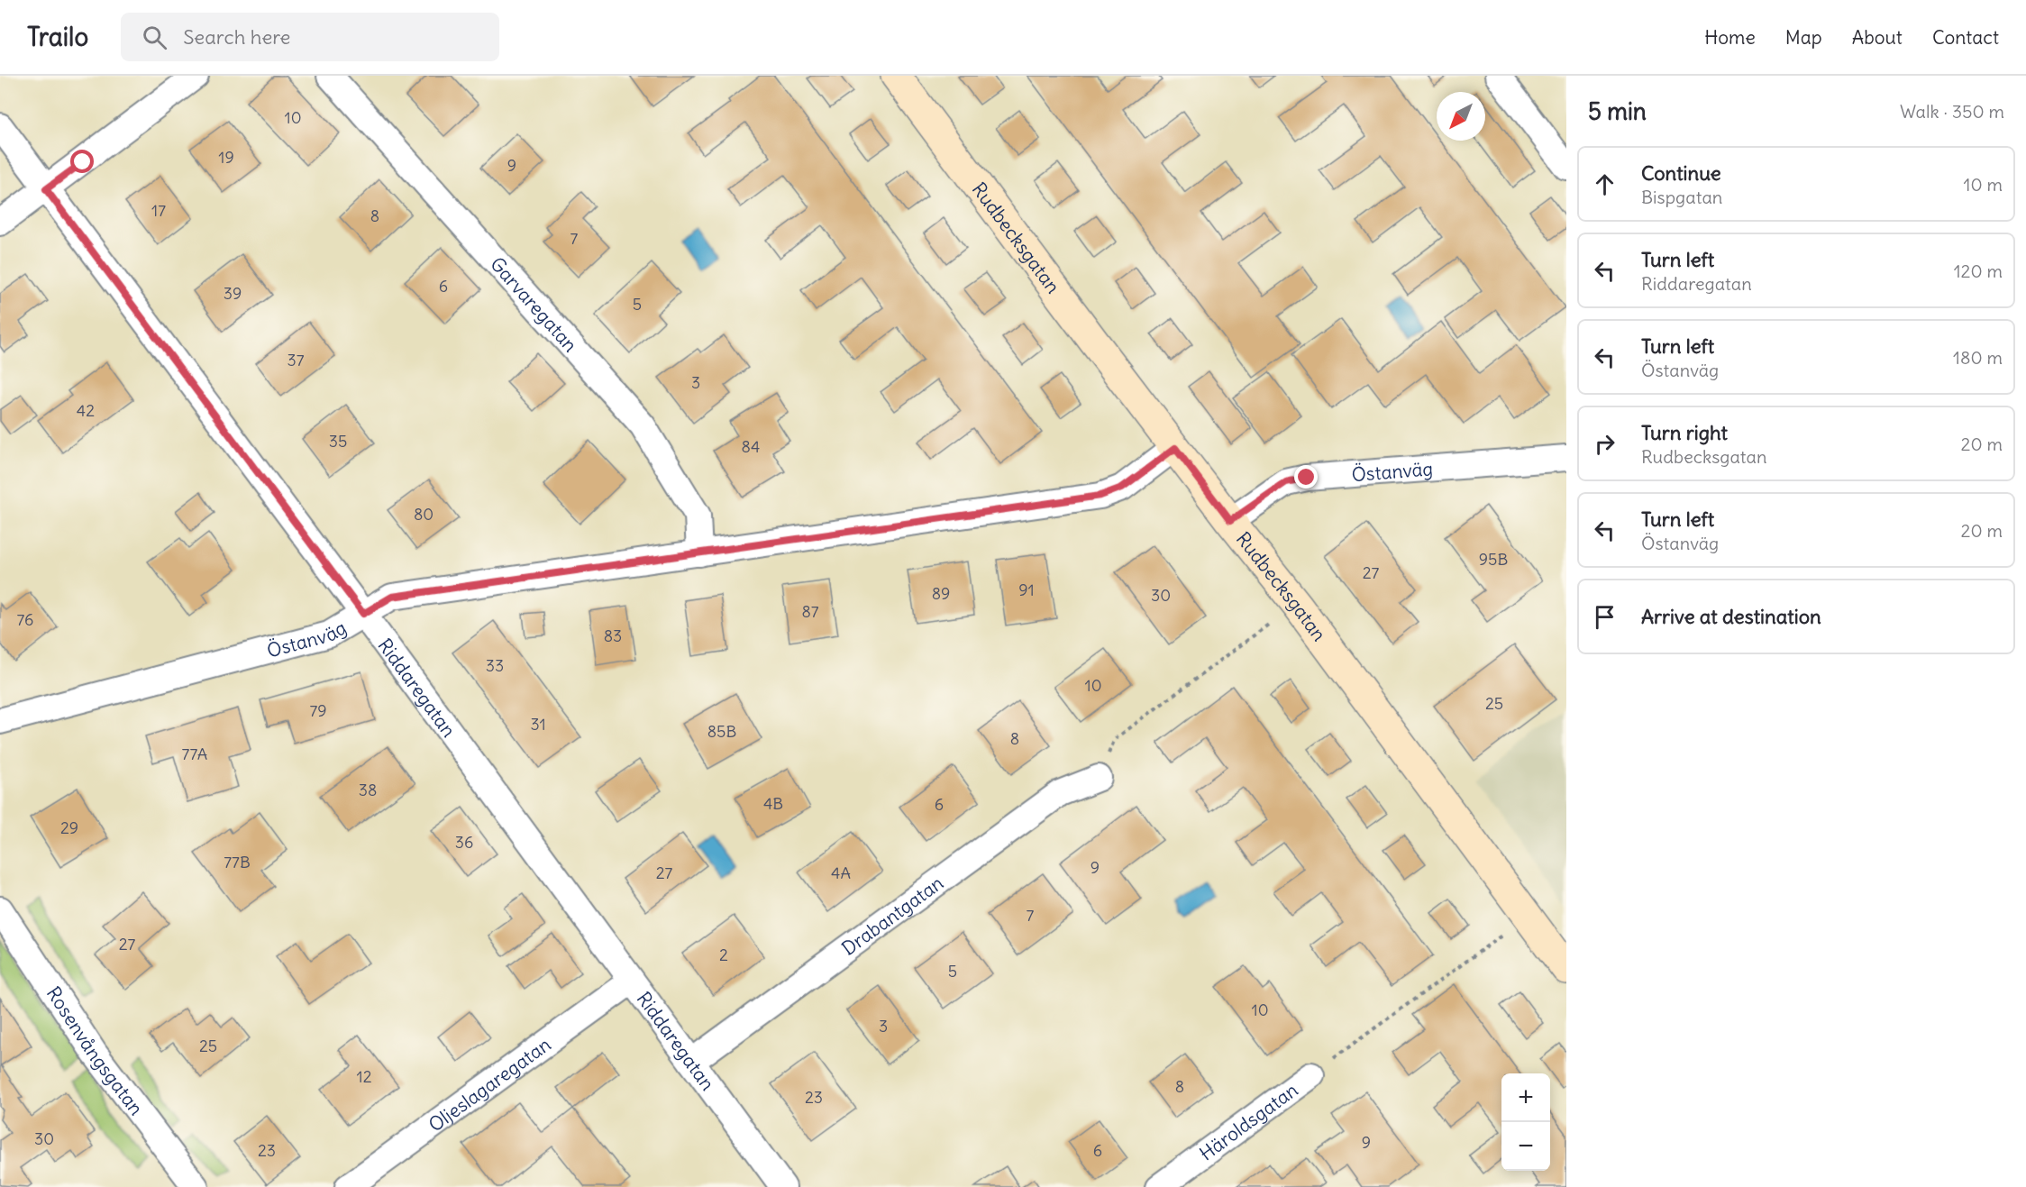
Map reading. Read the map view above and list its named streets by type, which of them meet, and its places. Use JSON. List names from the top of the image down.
{
  "streets": {
    "street": [
      "Rudbecksgatan",
      "Garvaregatan",
      "Östanväg",
      "Riddaregatan",
      "Drabantgatan",
      "Rosenvångsgatan",
      "Oljeslagaregatan",
      "Häroldsgatan"
    ]
  },
  "crossings": [
    ["Rudbecksgatan", "Östanväg"],
    ["Garvaregatan", "Östanväg"],
    ["Östanväg", "Riddaregatan"],
    ["Riddaregatan", "Drabantgatan"],
    ["Riddaregatan", "Oljeslagaregatan"]
  ],
  "house_numbers": [
    "10",
    "19",
    "9",
    "17",
    "8",
    "7",
    "6",
    "39",
    "5",
    "37",
    "3",
    "42",
    "35",
    "84",
    "80",
    "95B",
    "27",
    "91",
    "89",
    "30",
    "87",
    "76",
    "83",
    "33",
    "10",
    "25",
    "79",
    "31",
    "85B",
    "8",
    "77A",
    "38",
    "4B",
    "6",
    "29",
    "36",
    "77B",
    "9",
    "27",
    "4A",
    "7",
    "27",
    "2",
    "5",
    "10",
    "3",
    "25",
    "12",
    "8",
    "23",
    "30",
    "9",
    "23",
    "6"
  ],
  "north": "bottom left",
  "page": {
    "header": "Trailo",
    "search": "Search here",
    "nav": [
      "Home",
      "Map",
      "About",
      "Contact"
    ],
    "heading": ["5 min", "Walk · 350 m"],
    "list": [
      ["Continue", "Bispgatan", "10 m"],
      ["Turn left", "Riddaregatan", "120 m"],
      ["Turn left", "Östanväg", "180 m"],
      ["Turn right", "Rudbecksgatan", "20 m"],
      ["Turn left", "Östanväg", "20 m"],
      "Arrive at destination"
    ],
    "map_buttons": ["+", "−"]
  }
}
